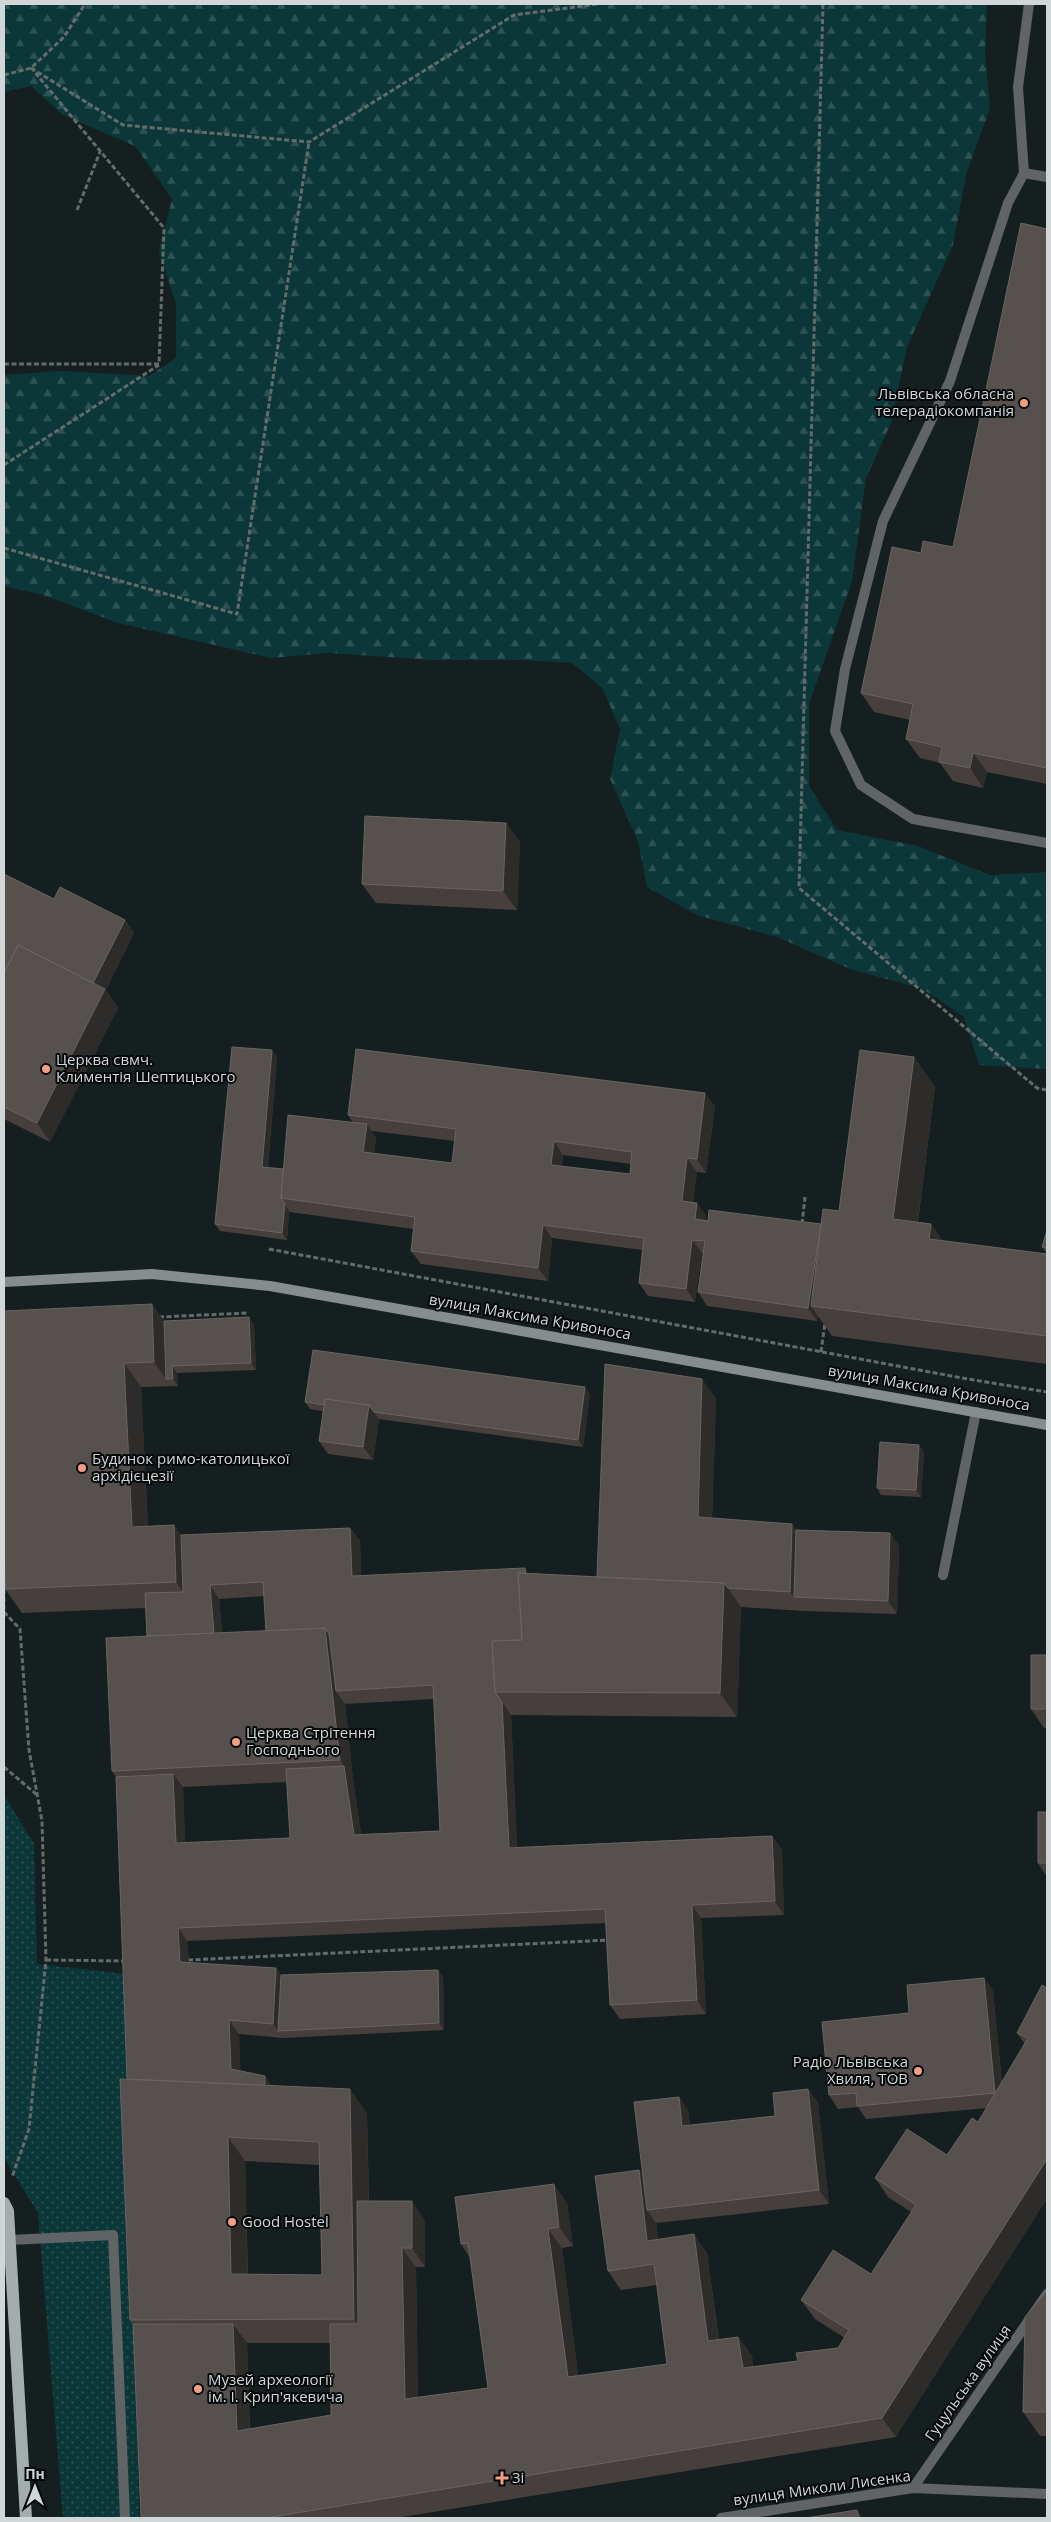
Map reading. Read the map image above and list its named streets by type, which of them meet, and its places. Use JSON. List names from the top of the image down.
{
  "streets": {
    "main road": ["вулиця Максима Кривоноса"],
    "street": ["Гуцульська вулиця", "вулиця Миколи Лисенка"]
  },
  "crossings": [
    ["Гуцульська вулиця", "вулиця Миколи Лисенка"]
  ],
  "places": {
    "other": [
      "Львівська обласна телерадіокомпанія",
      "Церква свмч. Климентія Шептицького",
      "Будинок римо-католицької архідієцезії",
      "Церква Стрітення Господнього",
      "Радіо Львівська Хвиля, ТОВ",
      "Good Hostel",
      "Музей археології ім. І. Крип'якевича"
    ],
    "health": ["3і"]
  },
  "north": "top"
}
